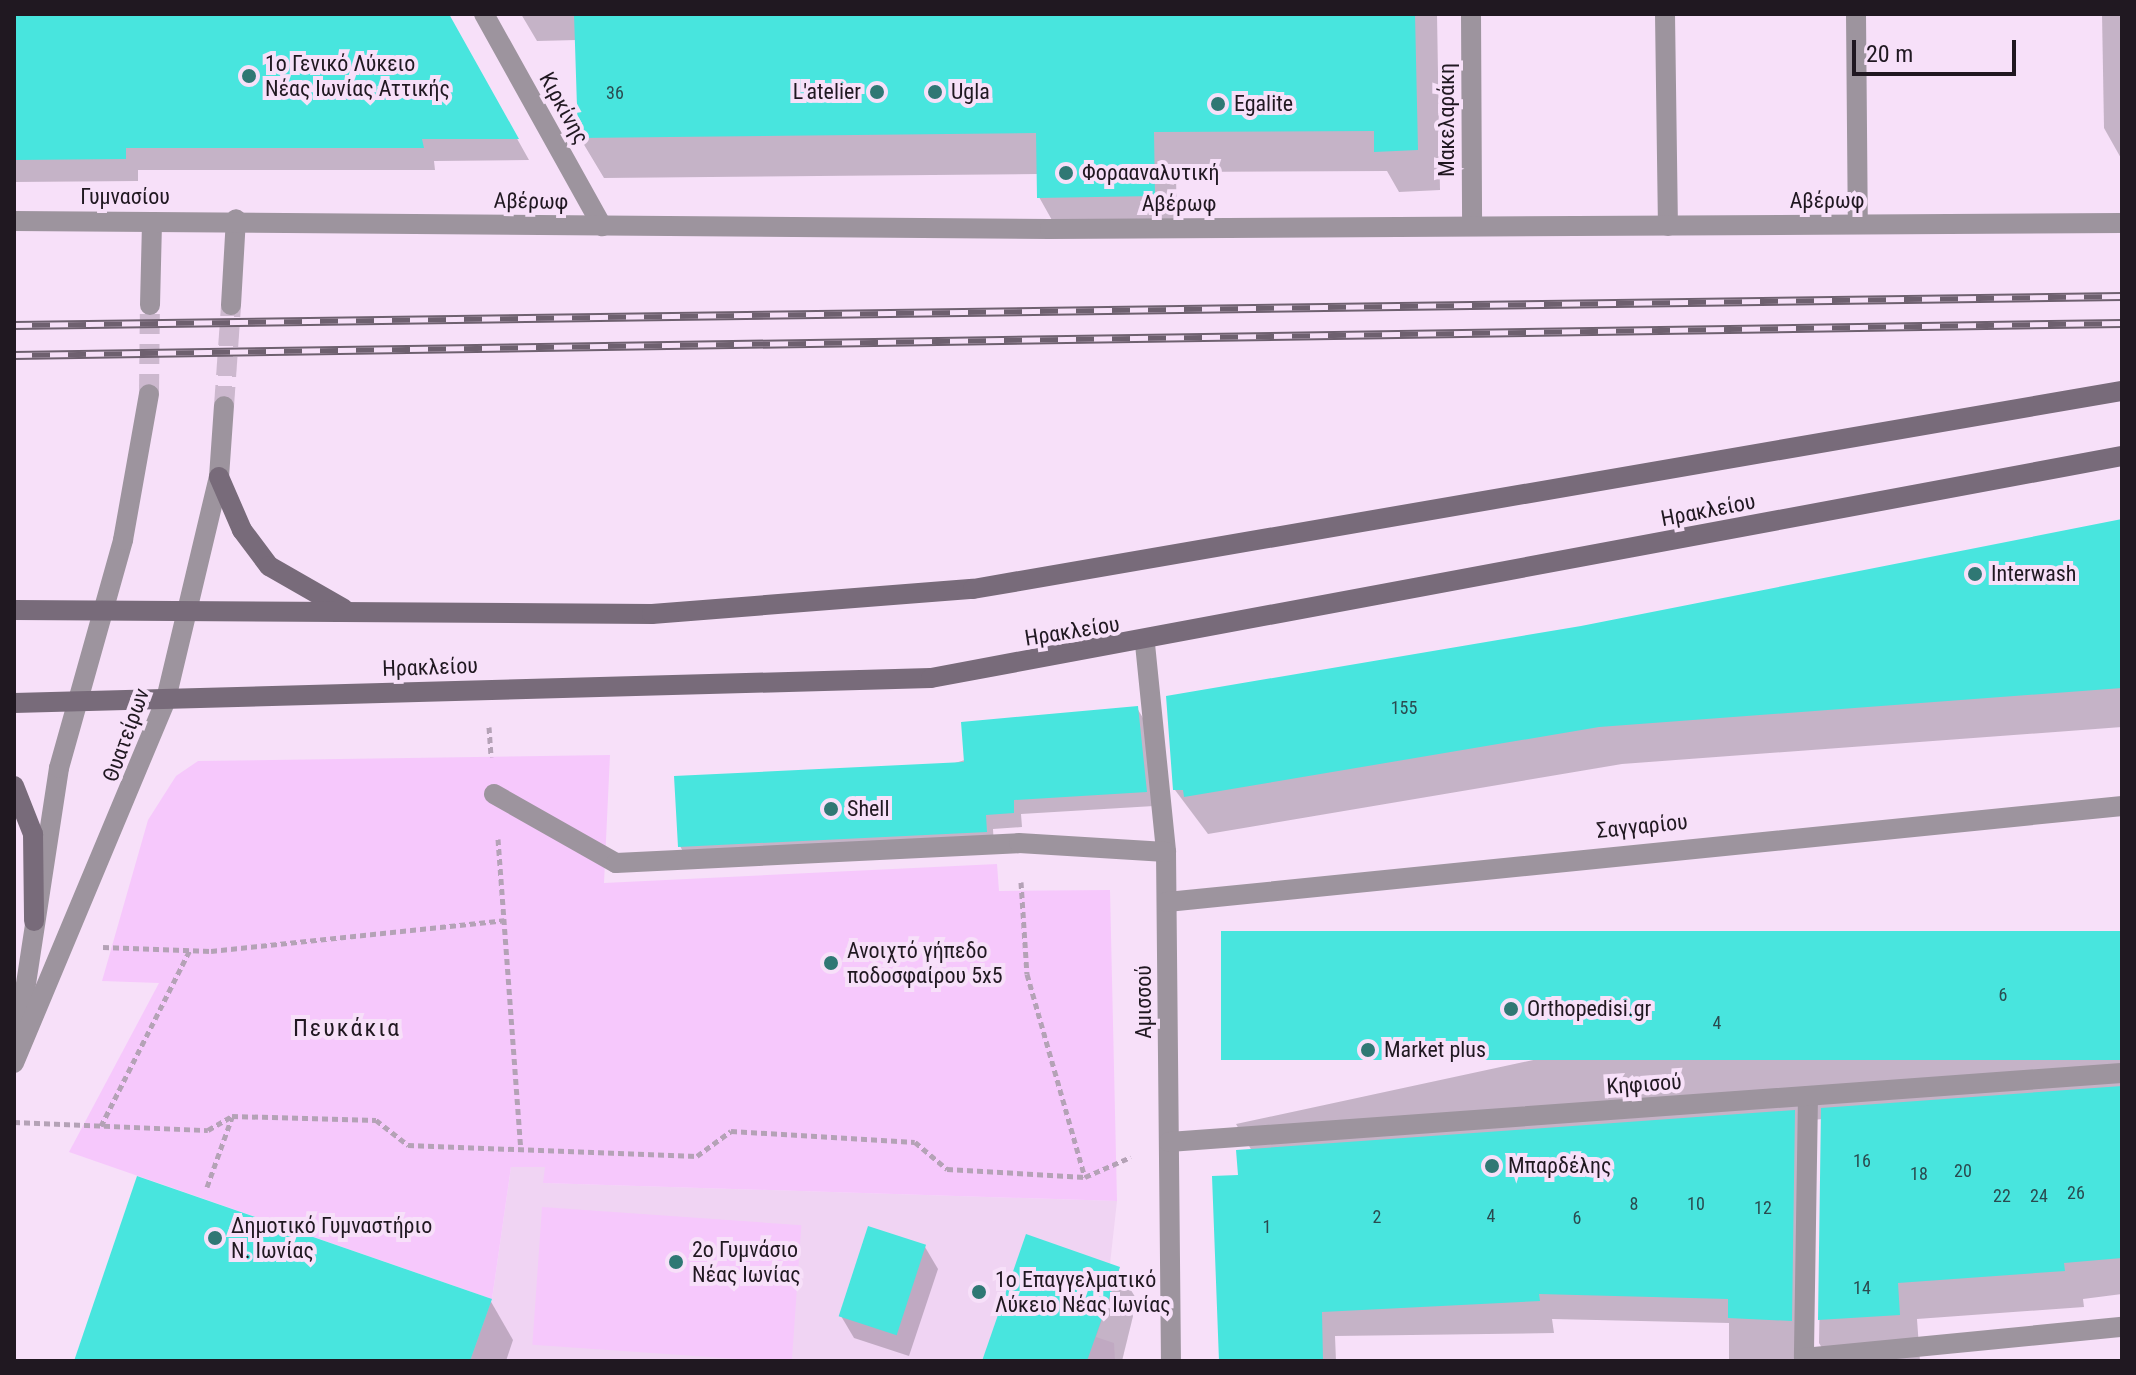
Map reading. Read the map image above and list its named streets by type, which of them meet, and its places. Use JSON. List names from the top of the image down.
{
  "streets": {
    "main road": ["Ηρακλείου"],
    "street": [
      "Κιρκίνης",
      "Μακελαράκη",
      "Γυμνασίου",
      "Αβέρωφ",
      "Θυατείρων",
      "Σαγγαρίου",
      "Αμισσού",
      "Κηφισού"
    ]
  },
  "crossings": [
    ["Κιρκίνης", "Αβέρωφ"],
    ["Μακελαράκη", "Αβέρωφ"],
    ["Γυμνασίου", "Αβέρωφ"],
    ["Ηρακλείου", "Θυατείρων"],
    ["Ηρακλείου", "Αμισσού"],
    ["Σαγγαρίου", "Αμισσού"],
    ["Αμισσού", "Κηφισού"]
  ],
  "districts": ["Πευκάκια"],
  "places": [
    "1ο Γενικό Λύκειο Νέας Ιωνίας Αττικής",
    "L'atelier",
    "Ugla",
    "Egalite",
    "Φορααναλυτική",
    "Interwash",
    "Shell",
    "Ανοιχτό γήπεδο ποδοσφαίρου 5x5",
    "Orthopedisi.gr",
    "Market plus",
    "Μπαρδέλης",
    "Δημοτικό Γυμναστήριο Ν. Ιωνίας",
    "2ο Γυμνάσιο Νέας Ιωνίας",
    "1ο Επαγγελματικό Λύκειο Νέας Ιωνίας"
  ],
  "house_numbers": [
    "36",
    "155",
    "6",
    "4",
    "16",
    "20",
    "18",
    "26",
    "22",
    "24",
    "8",
    "10",
    "12",
    "4",
    "2",
    "6",
    "1",
    "14"
  ],
  "scale_bar": "20 m"
}
